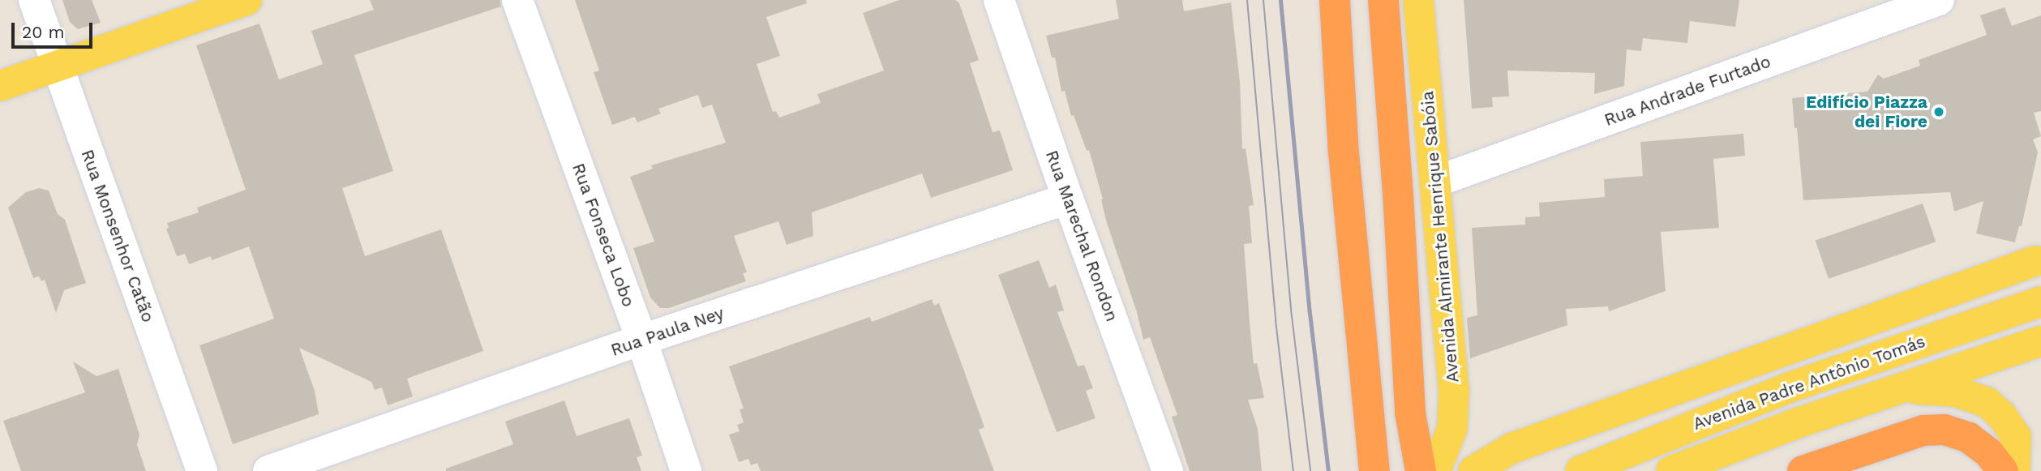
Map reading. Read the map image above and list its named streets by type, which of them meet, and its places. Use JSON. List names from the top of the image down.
{
  "streets": {
    "main road": ["Avenida Almirante Henrique Sabóia", "Avenida Padre Antônio Tomás"],
    "street": [
      "Rua Andrade Furtado",
      "Rua Fonseca Lobo",
      "Rua Monsenhor Catão",
      "Rua Marechal Rondon",
      "Rua Paula Ney"
    ]
  },
  "crossings": [
    ["Rua Andrade Furtado", "Avenida Almirante Henrique Sabóia"],
    ["Rua Fonseca Lobo", "Rua Paula Ney"],
    ["Rua Marechal Rondon", "Rua Paula Ney"]
  ],
  "places": ["Edifício Piazza dei Fiore"],
  "scale_bar": "20 m"
}
